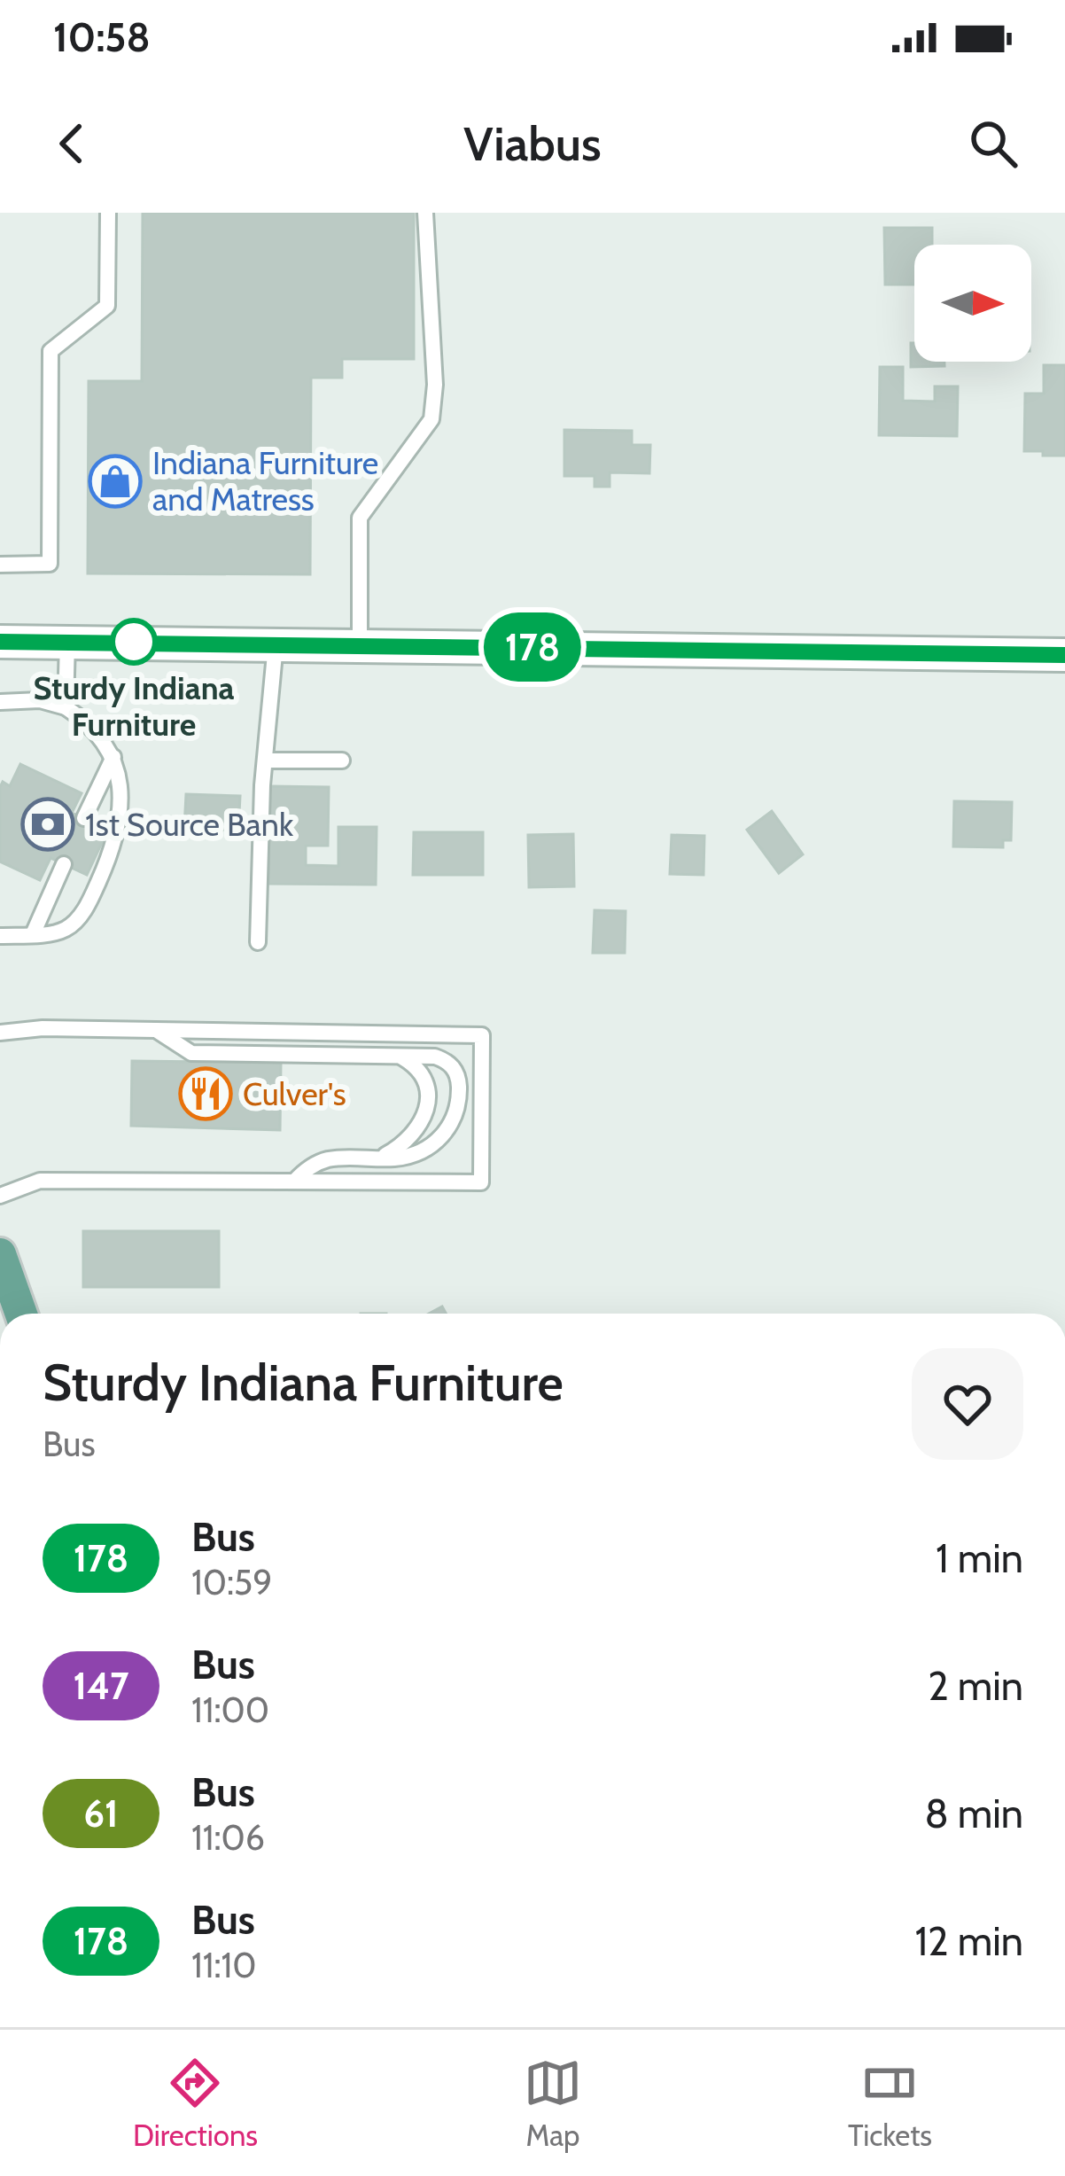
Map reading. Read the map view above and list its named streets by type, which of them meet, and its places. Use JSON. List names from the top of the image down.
{
  "places": {
    "shop": ["Indiana Furniture and Matress"],
    "other": ["Sturdy Indiana Furniture"],
    "bank": ["1st Source Bank"],
    "restaurant": ["Culver's"]
  },
  "lines": ["bus line 178"],
  "north": "right",
  "page": {
    "status": "10:58",
    "header": "Viabus",
    "on_map": "178",
    "heading": ["Sturdy Indiana Furniture", "Bus"],
    "list": [
      {
        "mark": "178",
        "name": "Bus",
        "note": "10:59",
        "value": "1 min"
      },
      {
        "mark": "147",
        "name": "Bus",
        "note": "11:00",
        "value": "2 min"
      },
      {
        "mark": "61",
        "name": "Bus",
        "note": "11:06",
        "value": "8 min"
      },
      {
        "mark": "178",
        "name": "Bus",
        "note": "11:10",
        "value": "12 min"
      }
    ],
    "tabs": ["Directions", "Map", "Tickets"]
  }
}
